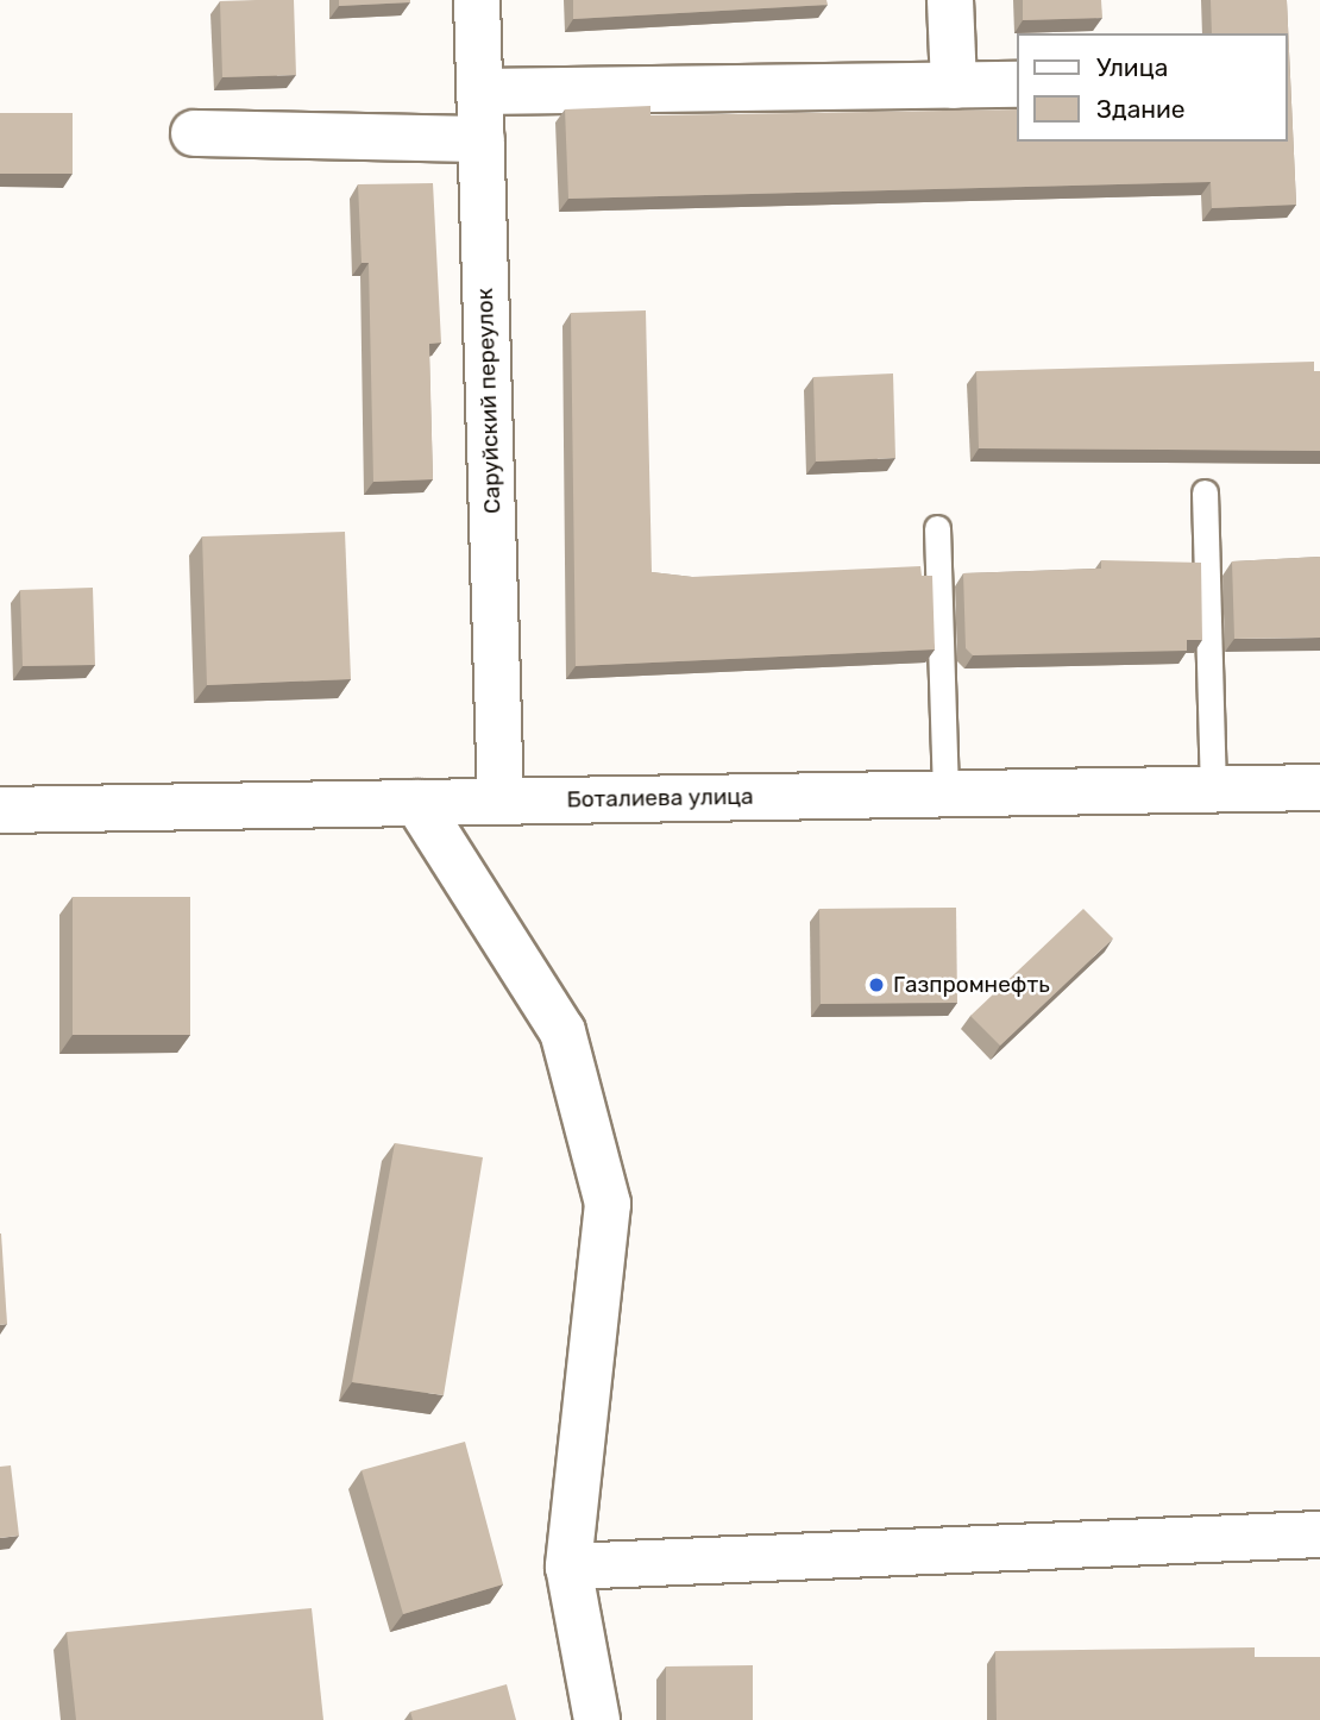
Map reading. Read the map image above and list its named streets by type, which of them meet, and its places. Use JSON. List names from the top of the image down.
{
  "streets": {
    "street": ["Саруйский переулок", "Боталиева улица"]
  },
  "crossings": [
    ["Саруйский переулок", "Боталиева улица"]
  ],
  "places": ["Газпромнефть"],
  "legend": ["Улица", "Здание"]
}
